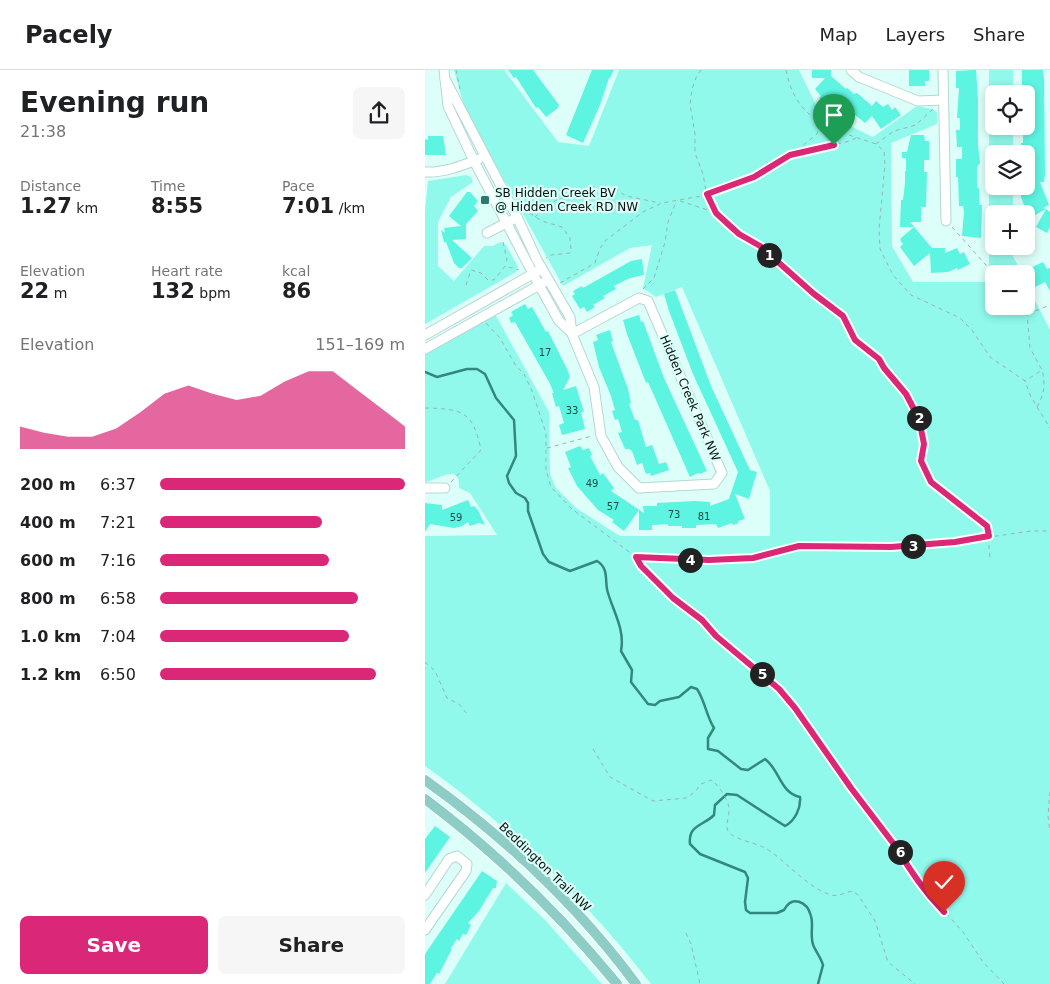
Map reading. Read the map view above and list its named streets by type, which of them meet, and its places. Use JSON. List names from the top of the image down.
{
  "streets": {
    "main road": ["Beddington Trail NW"],
    "street": ["Hidden Creek Park NW"]
  },
  "places": {
    "transit": ["SB Hidden Creek BV @ Hidden Creek RD NW"]
  },
  "house_numbers": [
    "17",
    "33",
    "49",
    "57",
    "73",
    "81",
    "59"
  ],
  "page": {
    "header": "Pacely",
    "nav": ["Map", "Layers", "Share"],
    "heading": ["Evening run", "21:38"],
    "map_buttons": ["+", "−"],
    "stats": [
      ["Distance", "1.27 km"],
      ["Time", "8:55"],
      ["Pace", "7:01 /km"],
      ["Elevation", "22 m"],
      ["Heart rate", "132 bpm"],
      ["kcal", "86"]
    ],
    "pins": [
      "1",
      "2",
      "3",
      "4",
      "5",
      "6"
    ],
    "chart": ["Elevation", "151–169 m"],
    "list": [
      {
        "name": "200 m",
        "note": "6:37"
      },
      {
        "name": "400 m",
        "note": "7:21"
      },
      {
        "name": "600 m",
        "note": "7:16"
      },
      {
        "name": "800 m",
        "note": "6:58"
      },
      {
        "name": "1.0 km",
        "note": "7:04"
      },
      {
        "name": "1.2 km",
        "note": "6:50"
      }
    ],
    "buttons": ["Save", "Share"]
  }
}
